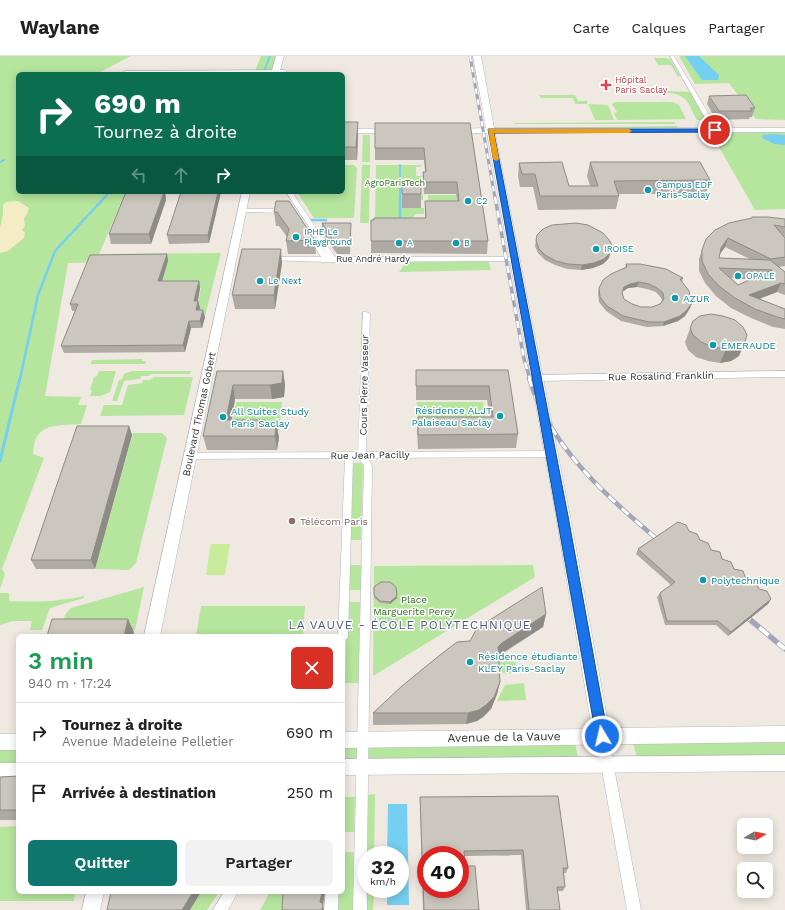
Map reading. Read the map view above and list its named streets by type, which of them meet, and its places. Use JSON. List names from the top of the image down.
{
  "streets": {
    "street": [
      "Rue André Hardy",
      "Rue Rosalind Franklin",
      "Cours Pierre Vasseur",
      "Boulevard Thomas Gobert",
      "Rue Jean Pacilly",
      "Avenue de la Vauve"
    ]
  },
  "crossings": [
    ["Cours Pierre Vasseur", "Rue Jean Pacilly"],
    ["Cours Pierre Vasseur", "Avenue de la Vauve"],
    ["Boulevard Thomas Gobert", "Rue Jean Pacilly"]
  ],
  "districts": ["LA VAUVE - ÉCOLE POLYTECHNIQUE"],
  "parks": ["AgroParisTech", "Place Marguerite Perey"],
  "places": {
    "health": ["Hôpital Paris Saclay"],
    "other": [
      "Campus EDF Paris-Saclay",
      "C2",
      "IPHE Le Playground",
      "A",
      "B",
      "IROISE",
      "OPALE",
      "Le Next",
      "AZUR",
      "ÉMERAUDE",
      "Résidence ALJT Palaiseau Saclay",
      "All Suites Study Paris Saclay",
      "Télécom Paris",
      "Polytechnique",
      "Résidence étudiante KLEY Paris-Saclay"
    ]
  },
  "north": "right",
  "page": {
    "header": "Waylane",
    "nav": ["Carte", "Calques", "Partager"],
    "turn": ["690 m", "Tournez à droite"],
    "heading": ["3 min", "940 m · 17:24"],
    "list": [
      {
        "name": "Tournez à droite",
        "note": "Avenue Madeleine Pelletier",
        "value": "690 m"
      },
      {
        "name": "Arrivée à destination",
        "value": "250 m"
      }
    ],
    "buttons": ["Quitter", "Partager"],
    "speed": "32 km/h",
    "limit": "40"
  }
}
